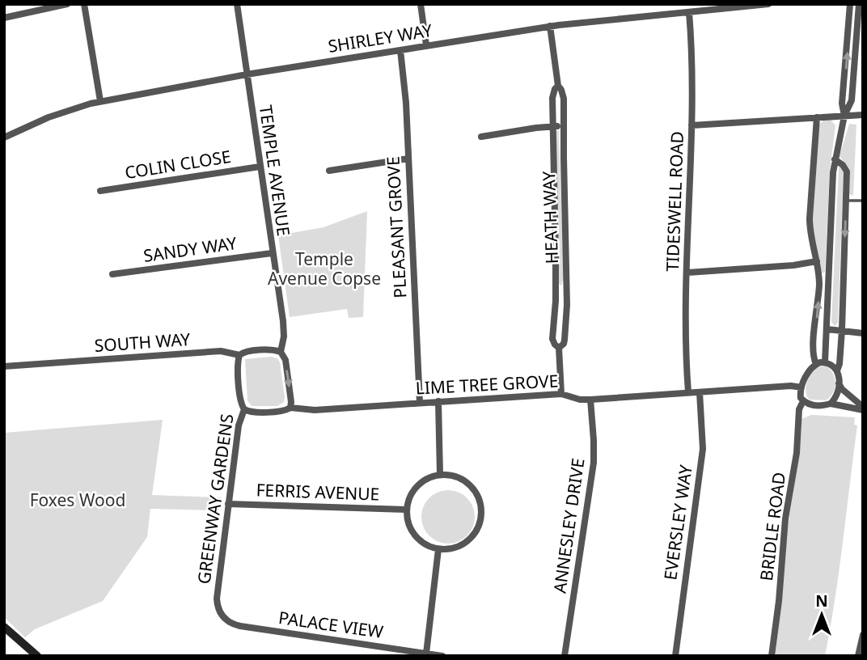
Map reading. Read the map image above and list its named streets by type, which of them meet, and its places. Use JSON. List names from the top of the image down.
{
  "streets": {
    "street": [
      "SHIRLEY WAY",
      "COLIN CLOSE",
      "TEMPLE AVENUE",
      "TIDESWELL ROAD",
      "HEATH WAY",
      "PLEASANT GROVE",
      "SANDY WAY",
      "SOUTH WAY",
      "LIME TREE GROVE",
      "FERRIS AVENUE",
      "GREENWAY GARDENS",
      "EVERSLEY WAY",
      "ANNESLEY DRIVE",
      "BRIDLE ROAD",
      "PALACE VIEW"
    ]
  },
  "crossings": [
    ["SHIRLEY WAY", "TEMPLE AVENUE"],
    ["SHIRLEY WAY", "TIDESWELL ROAD"],
    ["SHIRLEY WAY", "HEATH WAY"],
    ["SHIRLEY WAY", "PLEASANT GROVE"],
    ["COLIN CLOSE", "TEMPLE AVENUE"],
    ["TEMPLE AVENUE", "SANDY WAY"],
    ["TEMPLE AVENUE", "SOUTH WAY"],
    ["TEMPLE AVENUE", "LIME TREE GROVE"],
    ["TEMPLE AVENUE", "GREENWAY GARDENS"],
    ["TIDESWELL ROAD", "LIME TREE GROVE"],
    ["HEATH WAY", "LIME TREE GROVE"],
    ["PLEASANT GROVE", "LIME TREE GROVE"],
    ["SOUTH WAY", "LIME TREE GROVE"],
    ["SOUTH WAY", "GREENWAY GARDENS"],
    ["LIME TREE GROVE", "GREENWAY GARDENS"],
    ["LIME TREE GROVE", "EVERSLEY WAY"],
    ["LIME TREE GROVE", "ANNESLEY DRIVE"],
    ["LIME TREE GROVE", "BRIDLE ROAD"],
    ["FERRIS AVENUE", "GREENWAY GARDENS"],
    ["GREENWAY GARDENS", "PALACE VIEW"]
  ],
  "parks": ["Temple Avenue Copse", "Foxes Wood"],
  "north": "top"
}
